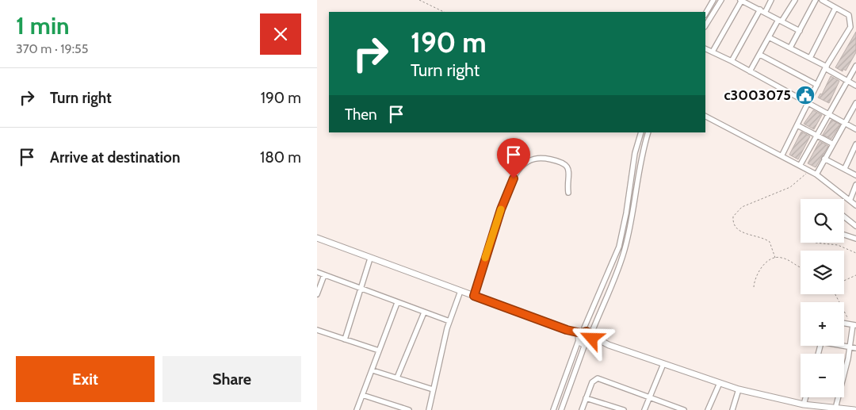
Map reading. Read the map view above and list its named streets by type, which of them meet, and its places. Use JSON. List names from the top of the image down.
{
  "places": {
    "public building": ["c3003075"]
  },
  "page": {
    "heading": ["1 min", "370 m · 19:55"],
    "turn": ["190 m", "Turn right"],
    "list": [
      {
        "name": "Turn right",
        "value": "190 m"
      },
      {
        "name": "Arrive at destination",
        "value": "180 m"
      }
    ],
    "then": "Then",
    "map_buttons": ["+", "−"],
    "buttons": ["Exit", "Share"]
  }
}
